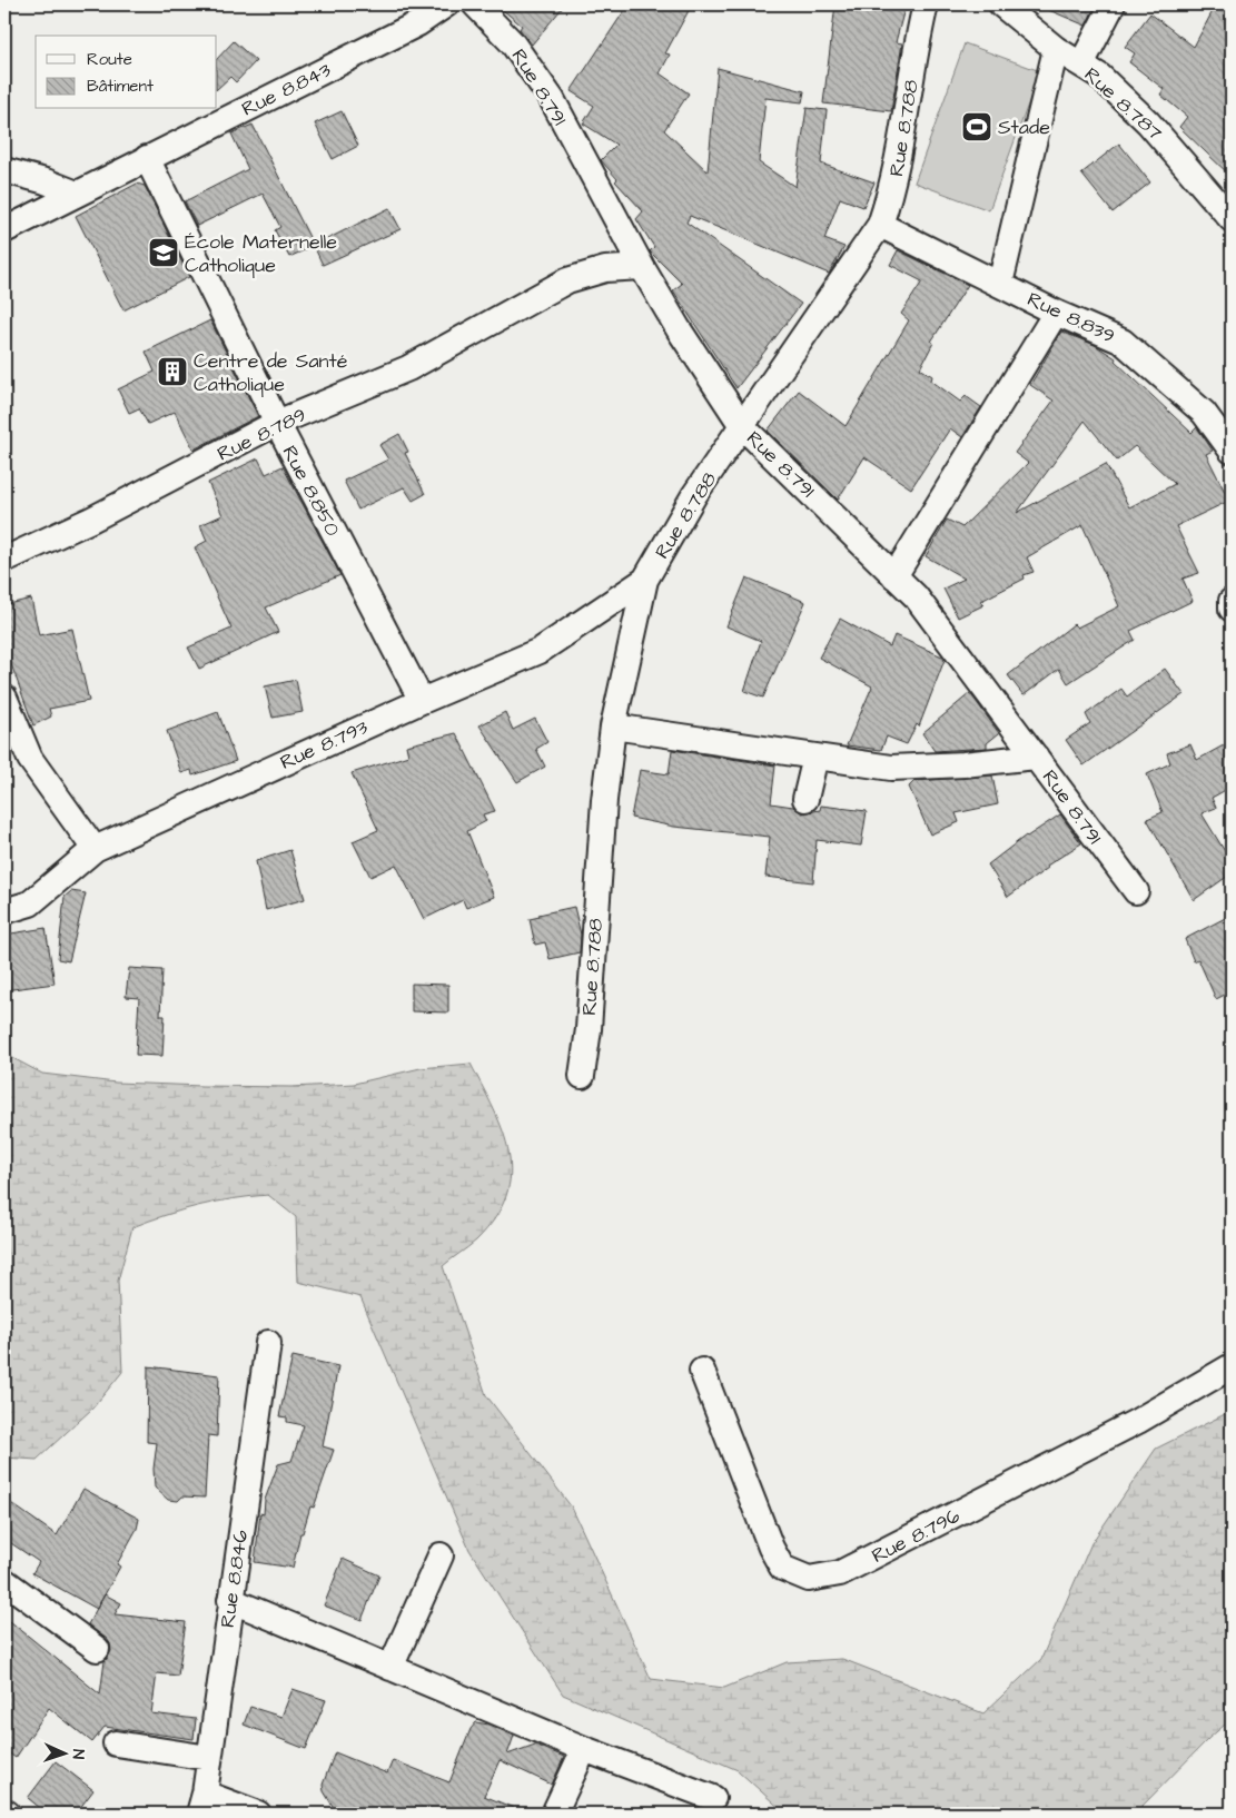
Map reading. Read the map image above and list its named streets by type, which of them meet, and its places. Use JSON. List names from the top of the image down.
{
  "streets": {
    "street": [
      "Rue 8.791",
      "Rue 8.843",
      "Rue 8.787",
      "Rue 8.788",
      "Rue 8.839",
      "Rue 8.789",
      "Rue 8.850",
      "Rue 8.793",
      "Rue 8.796",
      "Rue 8.846"
    ]
  },
  "crossings": [
    ["Rue 8.791", "Rue 8.788"],
    ["Rue 8.791", "Rue 8.789"],
    ["Rue 8.843", "Rue 8.850"],
    ["Rue 8.788", "Rue 8.839"],
    ["Rue 8.788", "Rue 8.793"],
    ["Rue 8.789", "Rue 8.850"],
    ["Rue 8.850", "Rue 8.793"]
  ],
  "places": {
    "sports": ["Stade"],
    "school or university": ["École Maternelle Catholique"],
    "building": ["Centre de Santé Catholique"]
  },
  "legend": ["Route", "Bâtiment"],
  "north": "right"
}
